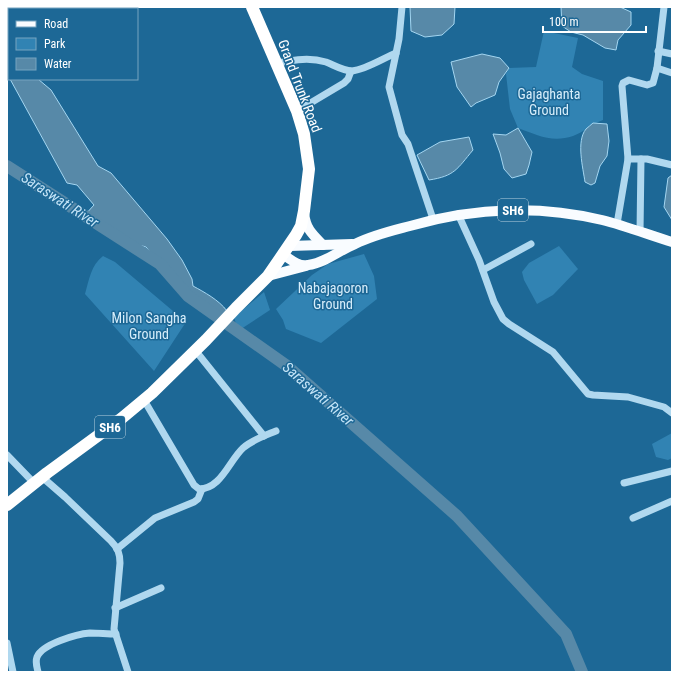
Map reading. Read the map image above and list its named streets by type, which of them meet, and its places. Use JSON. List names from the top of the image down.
{
  "streets": {
    "highway": ["Grand Trunk Road", "SH6"]
  },
  "crossings": [
    ["Grand Trunk Road", "SH6"]
  ],
  "water": ["Saraswati River"],
  "parks": ["Gajaghanta Ground", "Nabajagoron Ground", "Milon Sangha Ground"],
  "legend": ["Road", "Park", "Water"],
  "scale_bar": "100 m"
}
